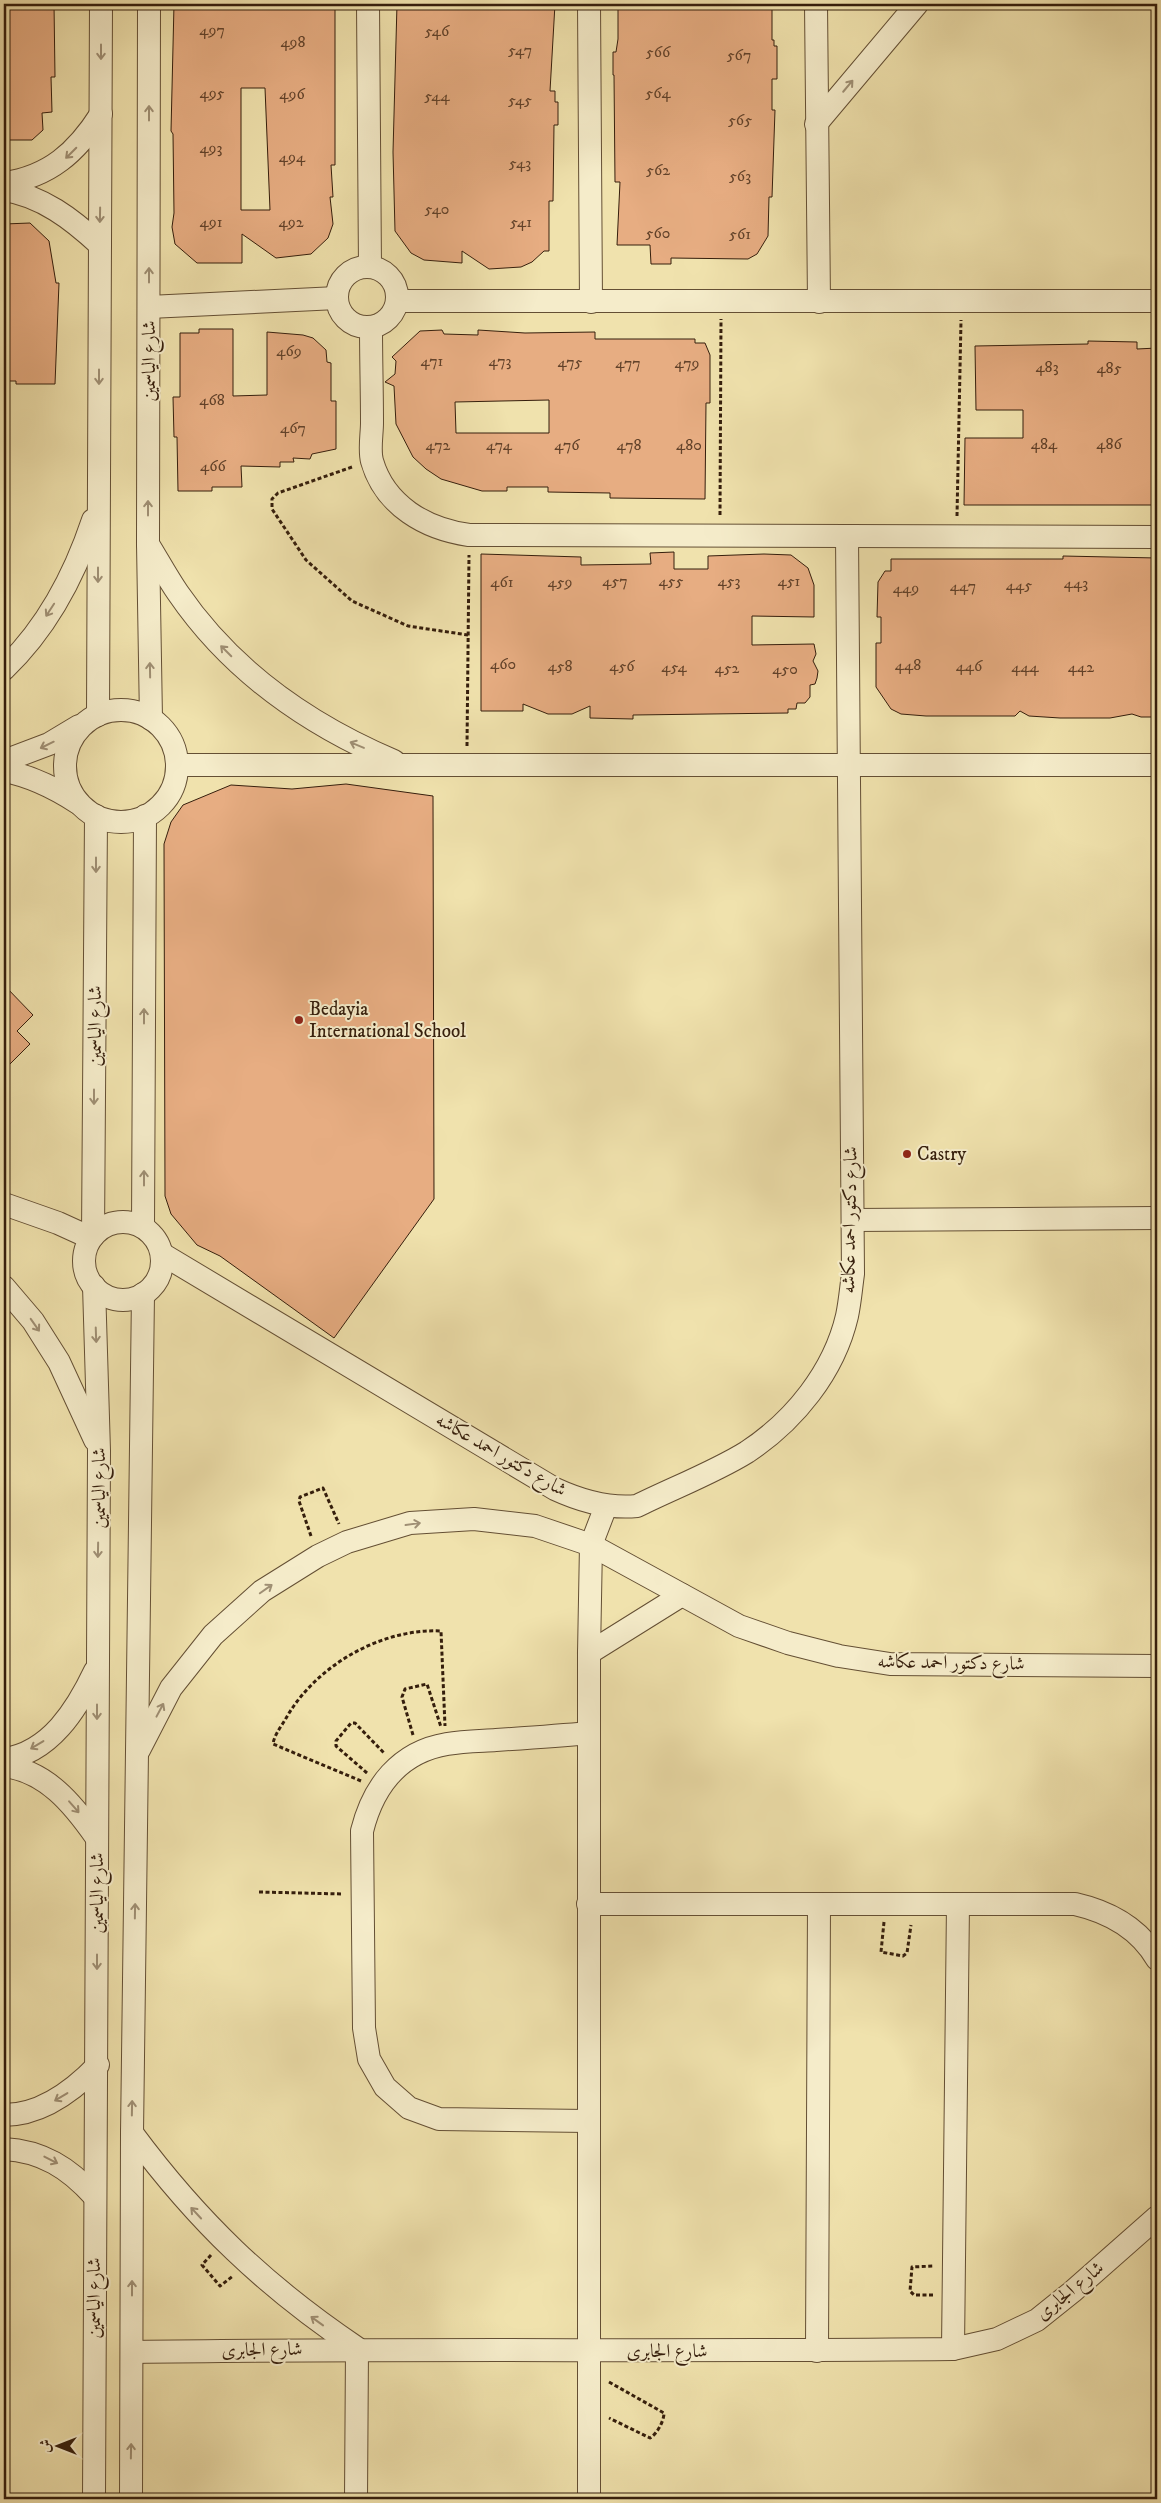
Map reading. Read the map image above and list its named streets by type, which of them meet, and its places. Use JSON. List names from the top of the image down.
{
  "streets": {
    "street": ["شارع الياسمين", "شارع دكتور احمد عكاشه", "شارع الجابرى"]
  },
  "crossings": [
    ["شارع الياسمين", "شارع دكتور احمد عكاشه"],
    ["شارع الياسمين", "شارع الجابرى"]
  ],
  "places": ["Bedayia International School", "Castry"],
  "house_numbers": [
    "497",
    "546",
    "498",
    "547",
    "566",
    "567",
    "495",
    "564",
    "496",
    "544",
    "545",
    "565",
    "493",
    "494",
    "543",
    "562",
    "563",
    "540",
    "491",
    "492",
    "541",
    "560",
    "561",
    "469",
    "471",
    "473",
    "475",
    "477",
    "479",
    "483",
    "485",
    "468",
    "467",
    "484",
    "486",
    "472",
    "474",
    "476",
    "478",
    "480",
    "466",
    "457",
    "455",
    "453",
    "451",
    "461",
    "459",
    "443",
    "445",
    "447",
    "449",
    "460",
    "448",
    "458",
    "456",
    "446",
    "454",
    "444",
    "442",
    "452",
    "450"
  ],
  "north": "left"
}
